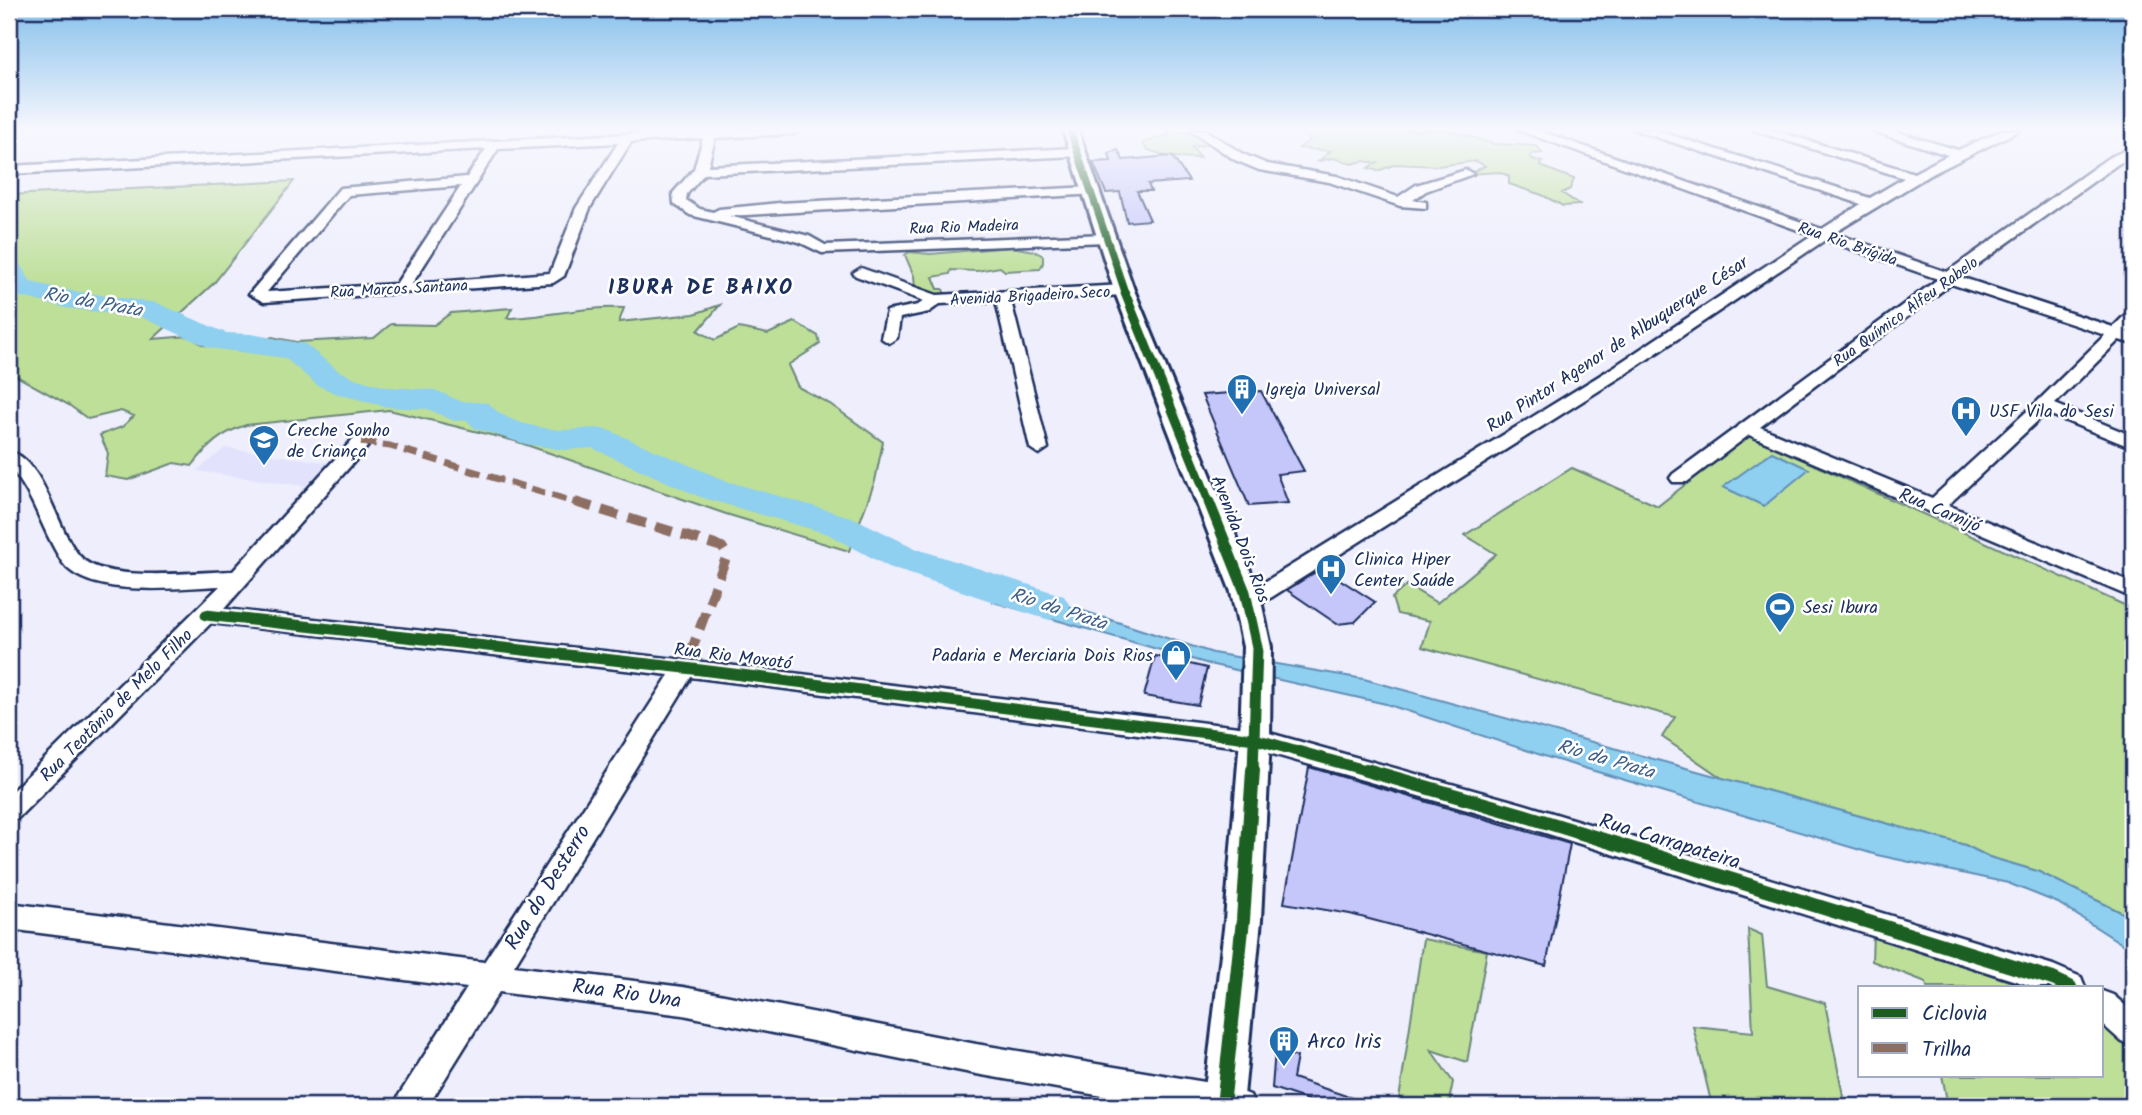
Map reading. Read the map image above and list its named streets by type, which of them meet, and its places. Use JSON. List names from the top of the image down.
{
  "streets": {
    "main road": ["Avenida Dois Rios"],
    "street": [
      "Rua Rio Madeira",
      "Rua Rio Brígida",
      "Rua Marcos Santana",
      "Avenida Brigadeiro Seco",
      "Rua Químico Alfeu Rabelo",
      "Rua Pintor Agenor de Albuquerque César",
      "Rua Carnijó",
      "Rua Rio Moxotó",
      "Rua Teotônio de Melo Filho",
      "Rua Carrapateira",
      "Rua do Desterro",
      "Rua Rio Una"
    ]
  },
  "crossings": [
    ["Rua Rio Madeira", "Avenida Dois Rios"],
    ["Rua Rio Brígida", "Rua Químico Alfeu Rabelo"],
    ["Rua Rio Brígida", "Rua Pintor Agenor de Albuquerque César"],
    ["Avenida Brigadeiro Seco", "Avenida Dois Rios"],
    ["Rua Químico Alfeu Rabelo", "Rua Carnijó"],
    ["Rua Pintor Agenor de Albuquerque César", "Avenida Dois Rios"],
    ["Avenida Dois Rios", "Rua Rio Moxotó"],
    ["Avenida Dois Rios", "Rua Carrapateira"],
    ["Avenida Dois Rios", "Rua Rio Una"],
    ["Rua Rio Moxotó", "Rua Teotônio de Melo Filho"],
    ["Rua Rio Moxotó", "Rua Carrapateira"],
    ["Rua Rio Moxotó", "Rua do Desterro"],
    ["Rua do Desterro", "Rua Rio Una"]
  ],
  "districts": ["IBURA DE BAIXO"],
  "water": ["Rio da Prata"],
  "places": {
    "building": ["Igreja Universal", "Arco Iris"],
    "hospital": ["USF Vila do Sesi", "Clinica Hiper Center Saúde"],
    "school or university": ["Creche Sonho de Criança"],
    "sports": ["Sesi Ibura"],
    "shop": ["Padaria e Merciaria Dois Rios"]
  },
  "legend": ["Ciclovia", "Trilha"]
}
